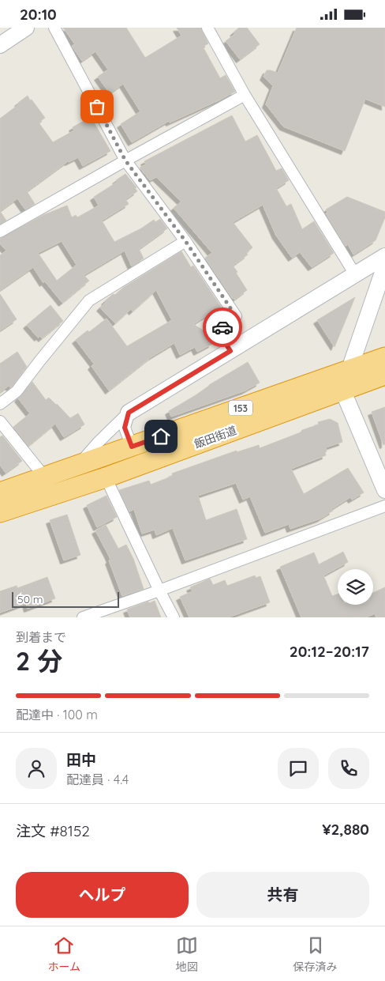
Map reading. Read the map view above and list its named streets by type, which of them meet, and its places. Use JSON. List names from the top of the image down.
{
  "streets": {
    "highway": ["153", "飯田街道"]
  },
  "scale_bar": "50 m",
  "page": {
    "status": "20:10",
    "scale": "50 m",
    "heading": ["2 分", "到着まで", "20:12–20:17"],
    "panel": [
      "田中",
      "配達員 · 4.4",
      "注文 #8152",
      "¥2,880"
    ],
    "bar": "配達中 · 100 m",
    "buttons": ["ヘルプ", "共有"],
    "tabs": ["ホーム", "地図", "保存済み"]
  }
}
